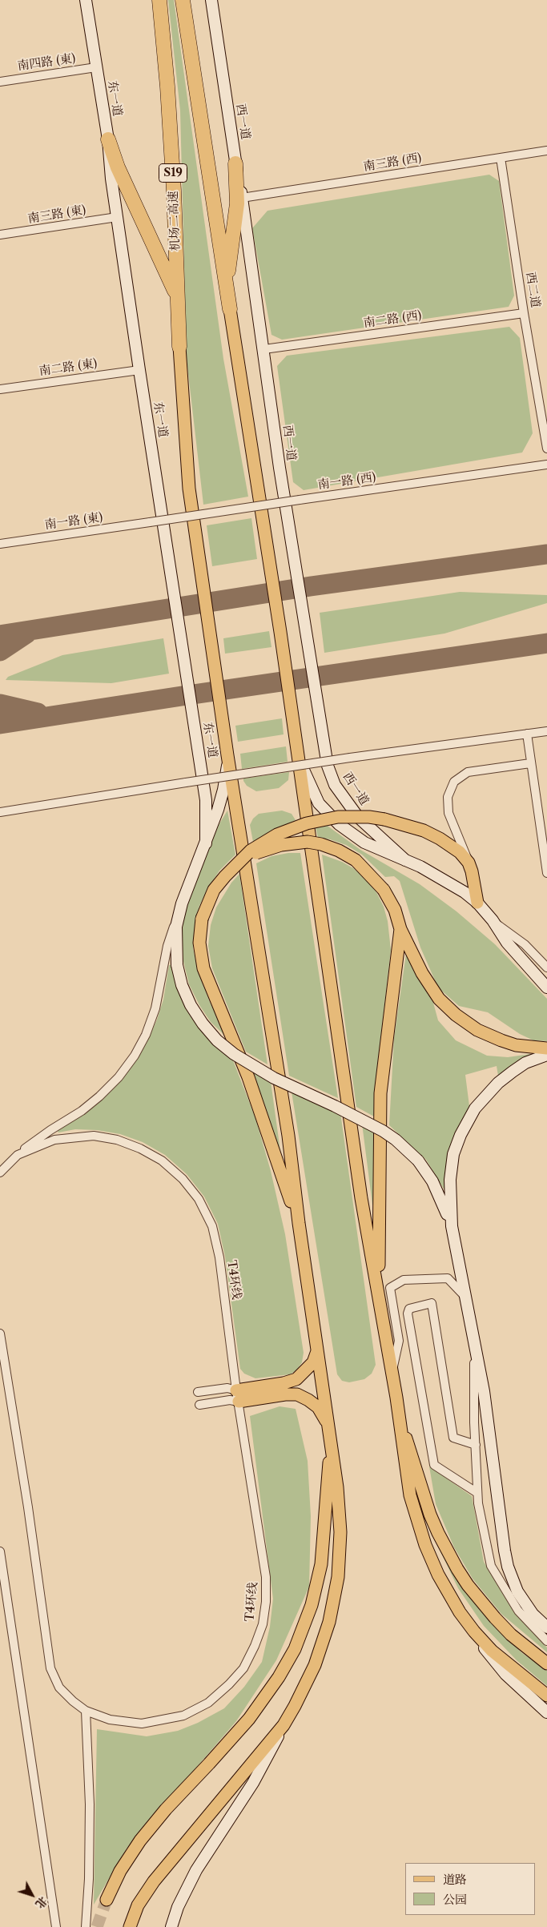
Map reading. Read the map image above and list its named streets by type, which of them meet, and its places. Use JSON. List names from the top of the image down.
{
  "streets": {
    "highway": ["S19", "机场二高速"],
    "main road": ["东一道", "西一道"],
    "street": [
      "南四路 (東)",
      "南三路 (西)",
      "南三路 (東)",
      "西二道",
      "南二路 (西)",
      "南二路 (東)",
      "南一路 (西)",
      "南一路 (東)",
      "T4环线"
    ]
  },
  "crossings": [
    ["南四路 (東)", "东一道"],
    ["东一道", "南三路 (東)"],
    ["东一道", "南二路 (東)"],
    ["西一道", "南三路 (西)"],
    ["西一道", "南二路 (西)"],
    ["南三路 (西)", "西二道"],
    ["西二道", "南二路 (西)"],
    ["南一路 (西)", "南一路 (東)"]
  ],
  "legend": ["道路", "公园"],
  "north": "bottom right"
}
